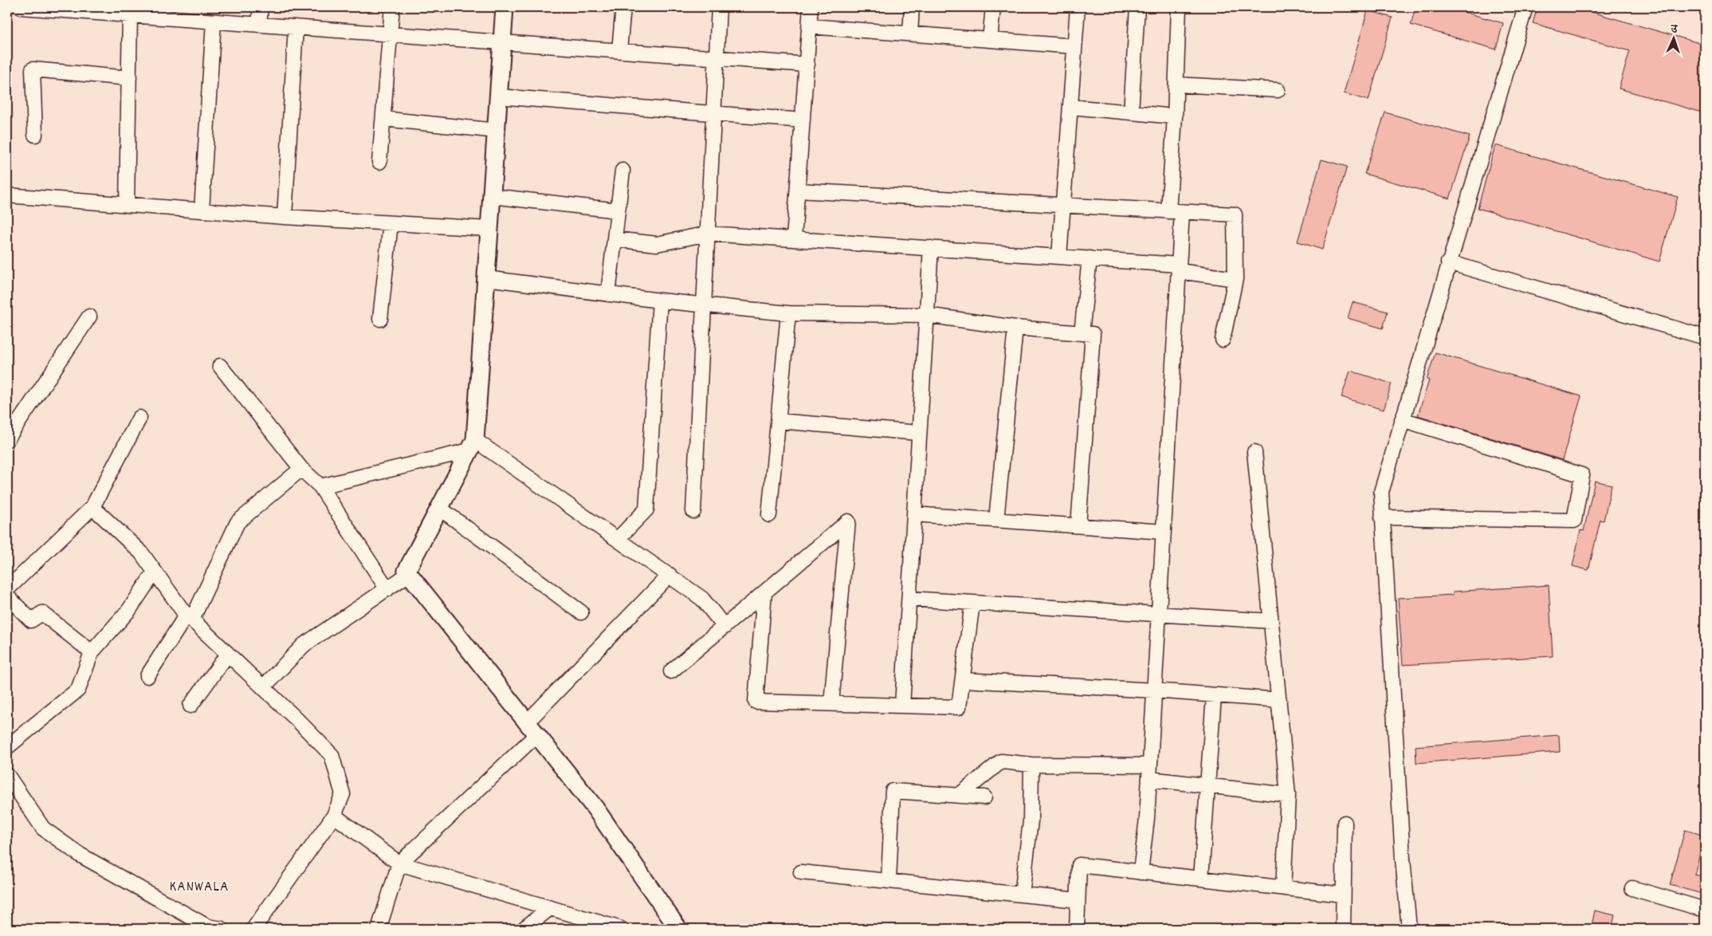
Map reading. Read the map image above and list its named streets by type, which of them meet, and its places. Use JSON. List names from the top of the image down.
{
  "districts": ["KANWALA"],
  "north": "top"
}
